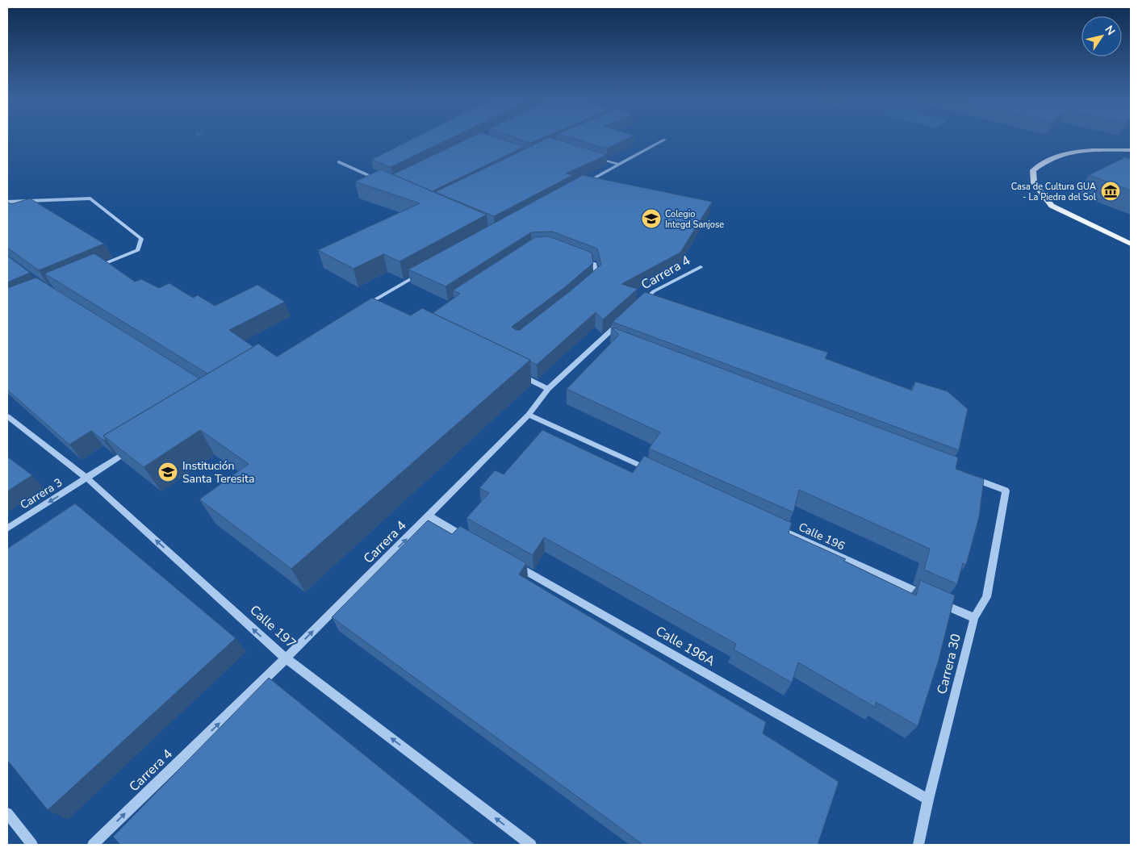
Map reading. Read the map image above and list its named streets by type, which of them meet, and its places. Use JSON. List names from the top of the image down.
{
  "streets": {
    "street": [
      "Carrera 4",
      "Carrera 3",
      "Calle 196",
      "Calle 197",
      "Calle 196A",
      "Carrera 30"
    ]
  },
  "crossings": [
    ["Carrera 4", "Calle 197"],
    ["Carrera 3", "Calle 197"],
    ["Calle 196", "Carrera 30"],
    ["Calle 196A", "Carrera 30"]
  ],
  "one_way": ["Carrera 4", "Carrera 3", "Calle 197"],
  "places": {
    "museum": ["Casa de Cultura GUA - La Piedra del Sol"],
    "school or university": ["Colegio Integd Sanjose", "Institución Santa Teresita"]
  },
  "north": "top right"
}
